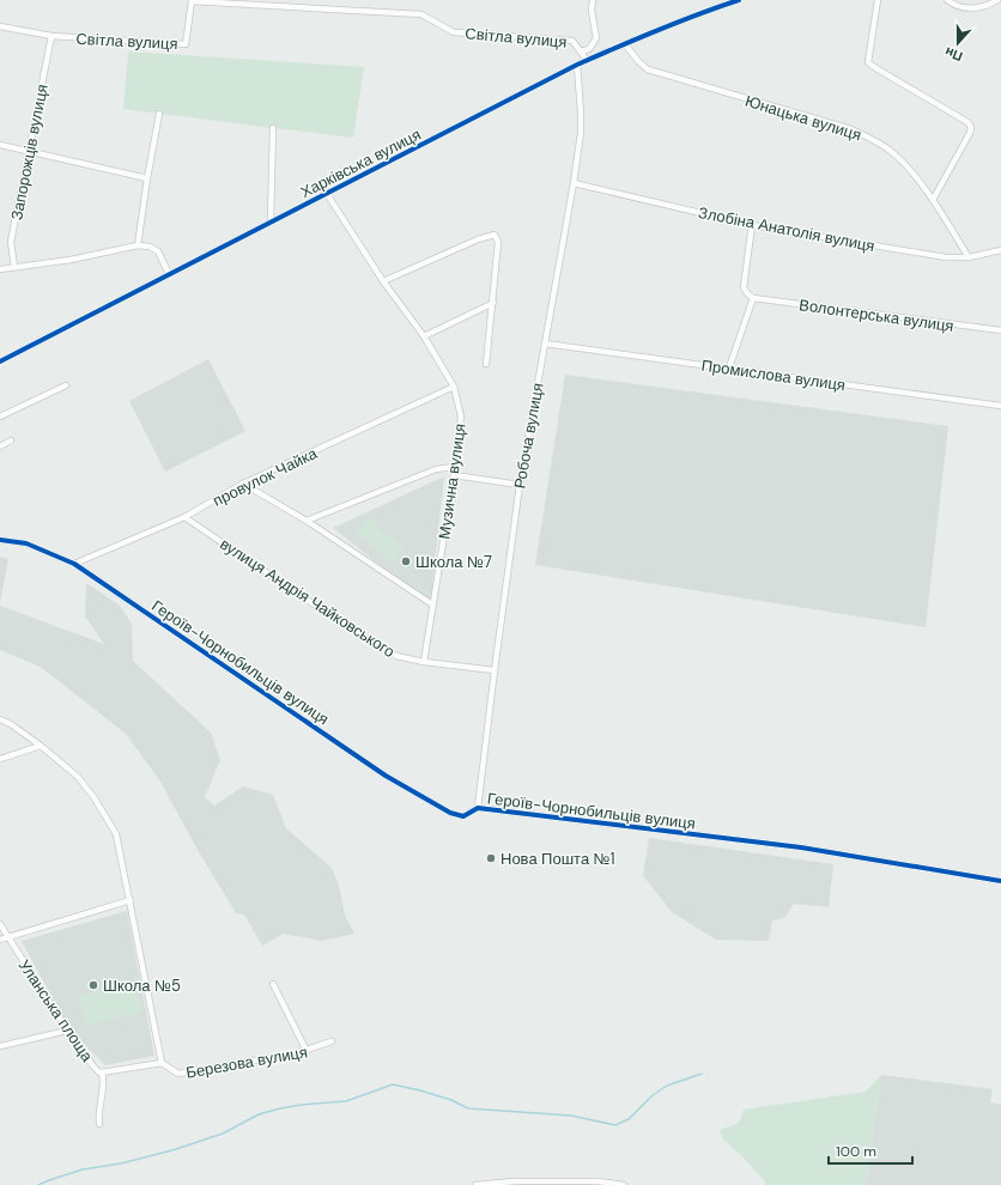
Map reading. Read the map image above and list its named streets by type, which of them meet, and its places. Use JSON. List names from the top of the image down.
{
  "streets": {
    "street": [
      "Світла вулиця",
      "Юнацька вулиця",
      "Запорожців вулиця",
      "Харківська вулиця",
      "Злобіна Анатолія вулиця",
      "Волонтерська вулиця",
      "Промислова вулиця",
      "Робоча вулиця",
      "провулок Чайка",
      "Музична вулиця",
      "вулиця Андрія Чайковського",
      "Героїв-Чорнобильців вулиця",
      "Уланська площа",
      "Березова вулиця"
    ]
  },
  "crossings": [
    ["Світла вулиця", "Запорожців вулиця"],
    ["Юнацька вулиця", "Харківська вулиця"],
    ["Юнацька вулиця", "Злобіна Анатолія вулиця"],
    ["Харківська вулиця", "Робоча вулиця"],
    ["Харківська вулиця", "Музична вулиця"],
    ["Злобіна Анатолія вулиця", "Робоча вулиця"],
    ["Промислова вулиця", "Робоча вулиця"],
    ["Робоча вулиця", "вулиця Андрія Чайковського"],
    ["Робоча вулиця", "Героїв-Чорнобильців вулиця"],
    ["провулок Чайка", "Музична вулиця"],
    ["провулок Чайка", "вулиця Андрія Чайковського"],
    ["провулок Чайка", "Героїв-Чорнобильців вулиця"],
    ["Музична вулиця", "вулиця Андрія Чайковського"],
    ["Уланська площа", "Березова вулиця"]
  ],
  "places": ["Школа №7", "Нова Пошта №1", "Школа №5"],
  "scale_bar": "100 m",
  "north": "bottom"
}
